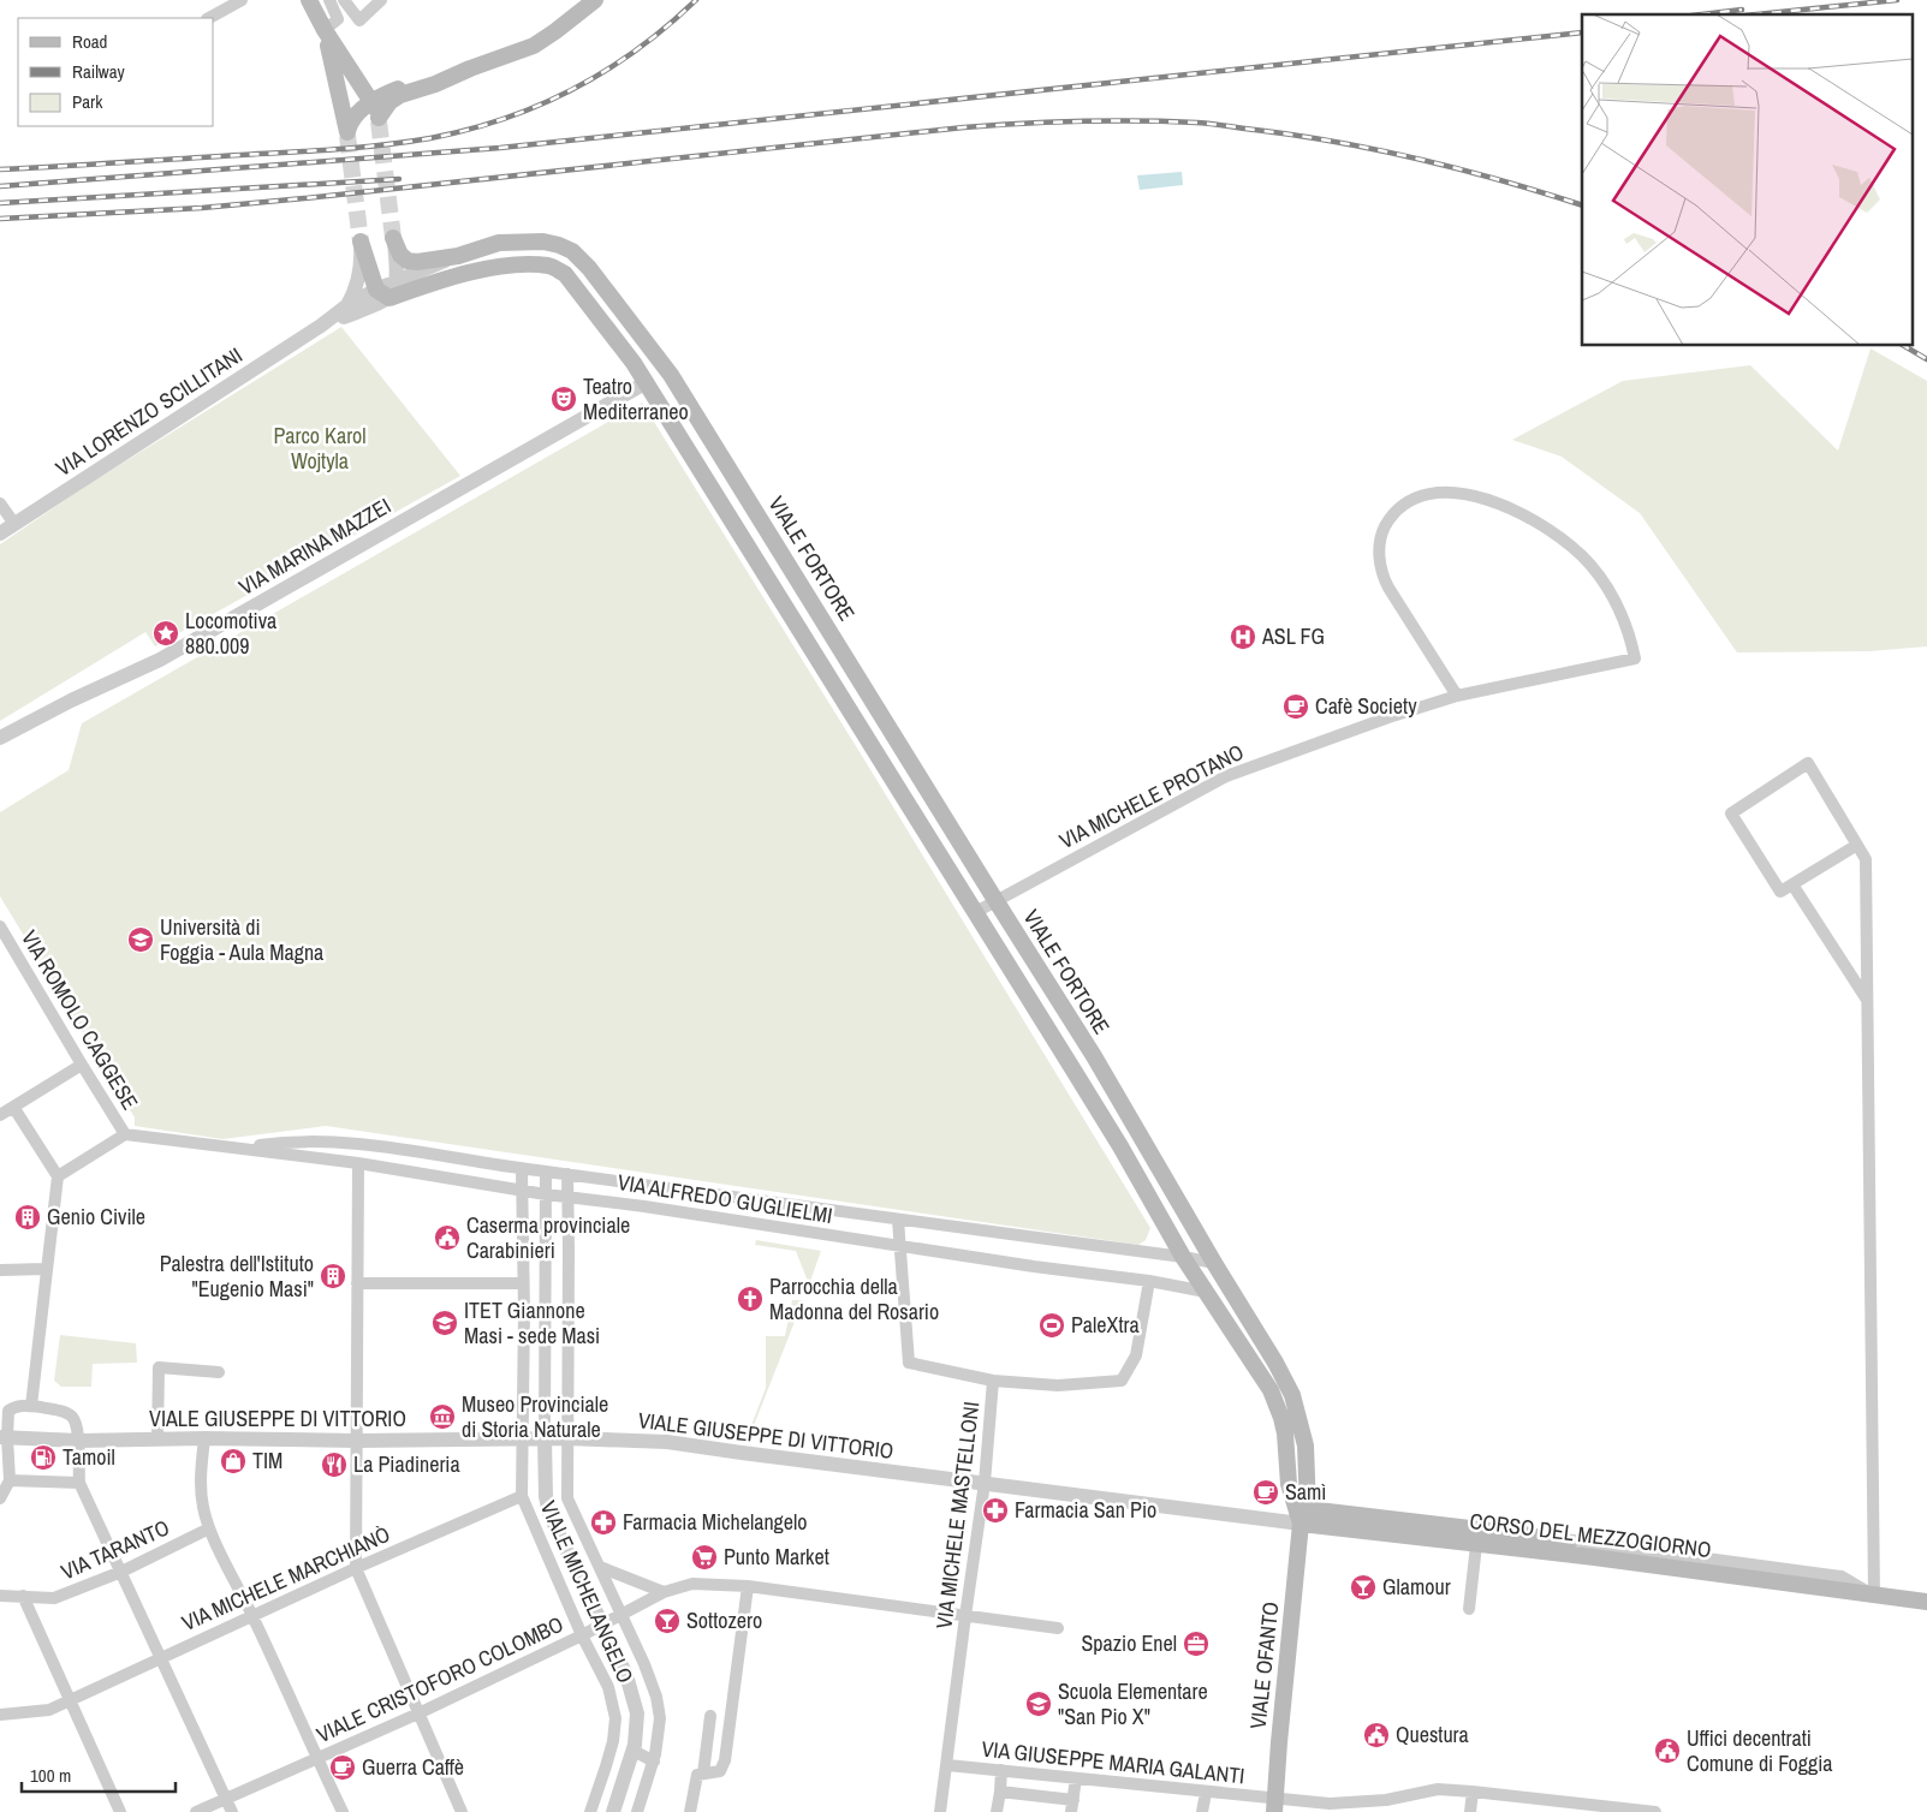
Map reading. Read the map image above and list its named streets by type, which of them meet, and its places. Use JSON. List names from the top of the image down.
{
  "streets": {
    "main road": ["VIALE FORTORE", "CORSO DEL MEZZOGIORNO", "VIALE OFANTO"],
    "street": [
      "VIA LORENZO SCILLITANI",
      "VIA MARINA MAZZEI",
      "VIA MICHELE PROTANO",
      "VIA ROMOLO CAGGESE",
      "VIA ALFREDO GUGLIELMI",
      "VIALE GIUSEPPE DI VITTORIO",
      "VIA MICHELE MASTELLONI",
      "VIA TARANTO",
      "VIA MICHELE MARCHIANÒ",
      "VIALE MICHELANGELO",
      "VIALE CRISTOFORO COLOMBO",
      "VIA GIUSEPPE MARIA GALANTI"
    ]
  },
  "crossings": [
    ["VIALE FORTORE", "VIA MICHELE PROTANO"],
    ["VIALE FORTORE", "VIA ALFREDO GUGLIELMI"],
    ["VIALE FORTORE", "VIALE GIUSEPPE DI VITTORIO"],
    ["VIALE FORTORE", "CORSO DEL MEZZOGIORNO"],
    ["VIALE FORTORE", "VIALE OFANTO"],
    ["VIA ROMOLO CAGGESE", "VIA ALFREDO GUGLIELMI"],
    ["VIA ALFREDO GUGLIELMI", "VIA MICHELE MASTELLONI"],
    ["VIA ALFREDO GUGLIELMI", "VIALE MICHELANGELO"],
    ["VIALE GIUSEPPE DI VITTORIO", "VIA MICHELE MASTELLONI"],
    ["VIALE GIUSEPPE DI VITTORIO", "CORSO DEL MEZZOGIORNO"],
    ["VIALE GIUSEPPE DI VITTORIO", "VIALE MICHELANGELO"],
    ["VIALE GIUSEPPE DI VITTORIO", "VIALE OFANTO"],
    ["VIA MICHELE MASTELLONI", "VIALE CRISTOFORO COLOMBO"],
    ["VIA MICHELE MASTELLONI", "VIA GIUSEPPE MARIA GALANTI"],
    ["CORSO DEL MEZZOGIORNO", "VIALE OFANTO"],
    ["VIA MICHELE MARCHIANÒ", "VIALE MICHELANGELO"],
    ["VIALE MICHELANGELO", "VIALE CRISTOFORO COLOMBO"],
    ["VIALE OFANTO", "VIA GIUSEPPE MARIA GALANTI"]
  ],
  "parks": ["Parco Karol Wojtyla"],
  "places": {
    "theatre": ["Teatro Mediterraneo"],
    "place": ["Locomotiva 880.009"],
    "hospital": ["ASL FG"],
    "cafe": ["Cafè Society", "Samì", "Guerra Caffè"],
    "school or university": ["Università di Foggia - Aula Magna", "ITET Giannone Masi - sede Masi", "Scuola Elementare \"San Pio X\""],
    "building": ["Genio Civile", "Palestra dell'Istituto \"Eugenio Masi\""],
    "public building": ["Caserma provinciale Carabinieri", "Questura", "Uffici decentrati Comune di Foggia"],
    "church": ["Parrocchia della Madonna del Rosario"],
    "sports": ["PaleXtra"],
    "museum": ["Museo Provinciale di Storia Naturale"],
    "fuel station": ["Tamoil"],
    "shop": ["TIM"],
    "restaurant": ["La Piadineria"],
    "pharmacy": ["Farmacia San Pio", "Farmacia Michelangelo"],
    "supermarket": ["Punto Market"],
    "bar": ["Glamour", "Sottozero"],
    "office": ["Spazio Enel"]
  },
  "legend": ["Road", "Railway", "Park"],
  "scale_bar": "100 m"
}
